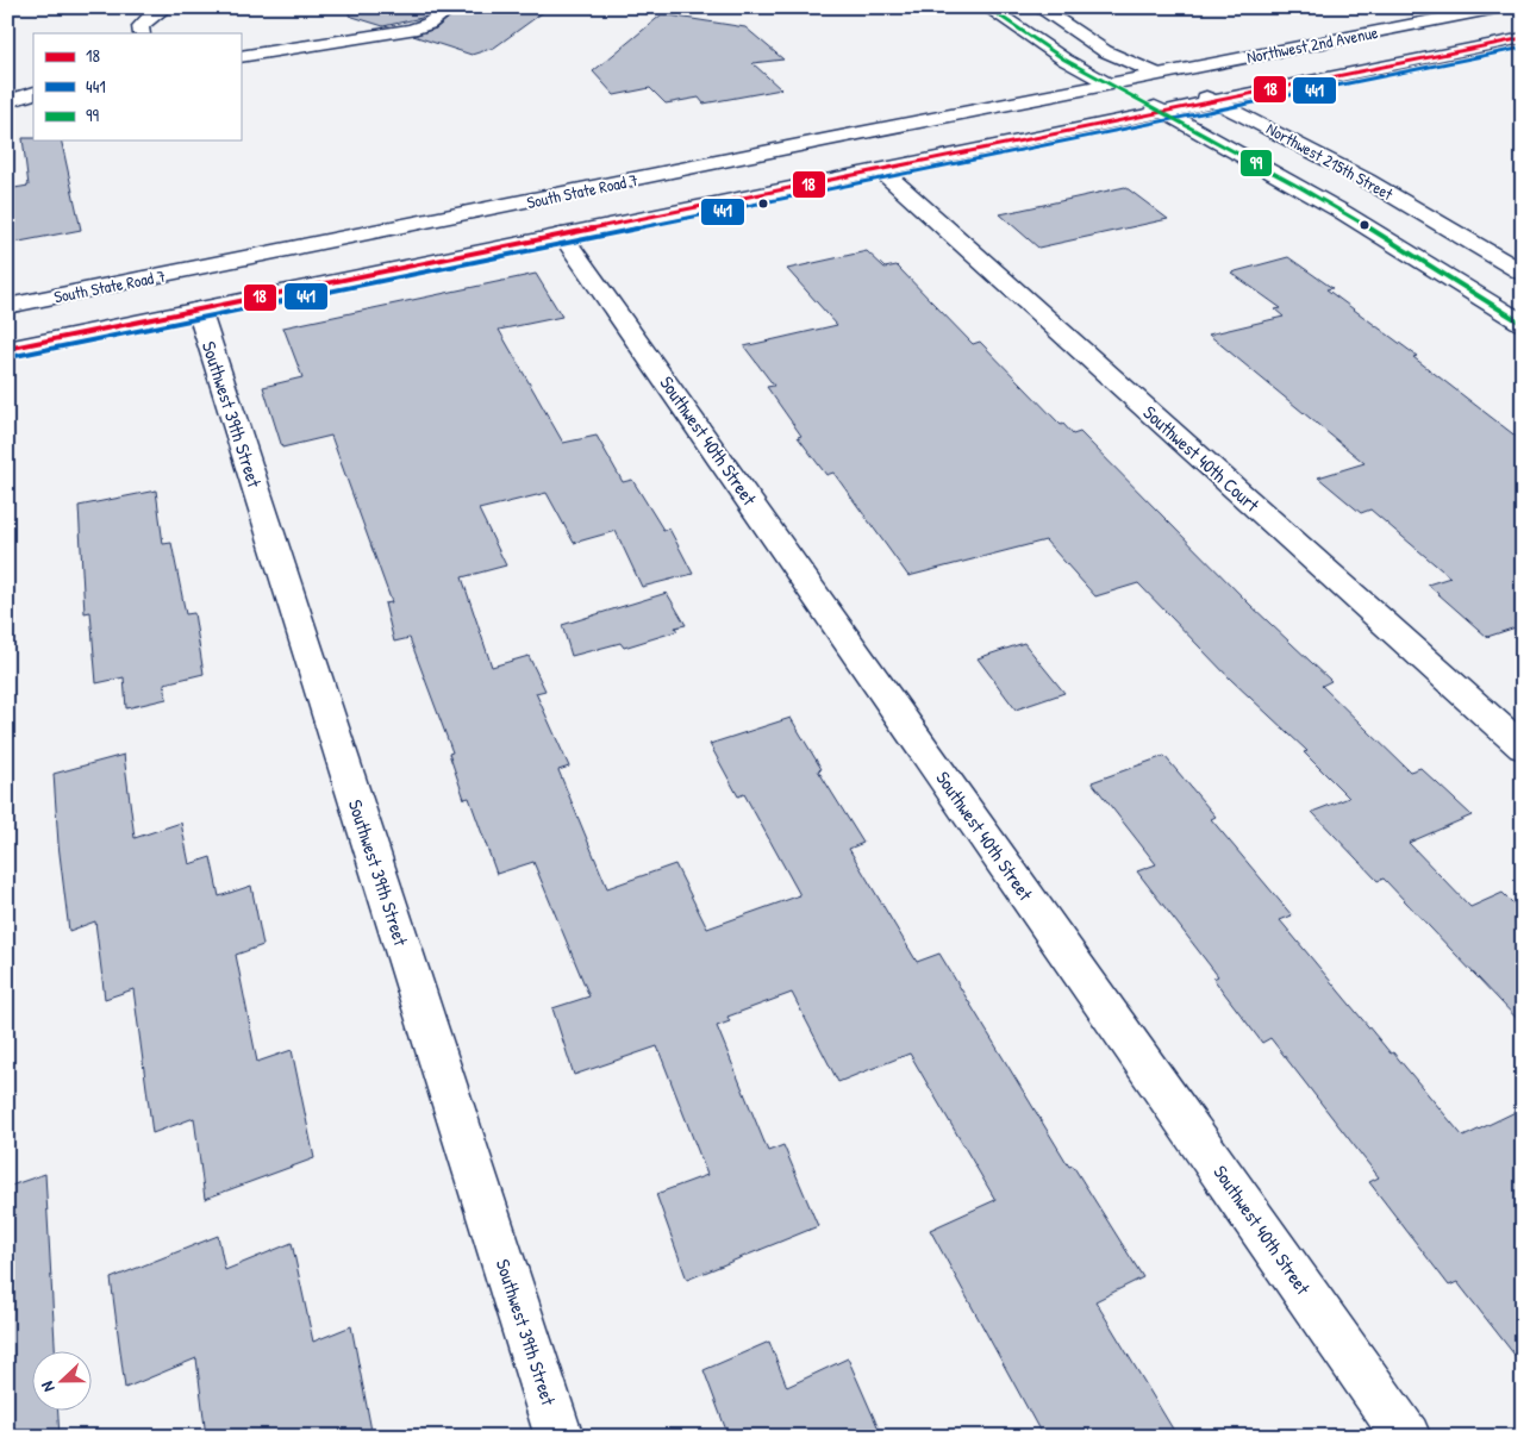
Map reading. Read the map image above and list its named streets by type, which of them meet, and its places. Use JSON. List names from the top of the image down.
{
  "streets": {
    "main road": [
      "Northwest 2nd Avenue",
      "Northwest 215th Street",
      "South State Road 7",
      "Southwest 39th Street",
      "Southwest 40th Street",
      "Southwest 40th Court"
    ]
  },
  "crossings": [
    ["Northwest 2nd Avenue", "Northwest 215th Street"],
    ["Northwest 2nd Avenue", "South State Road 7"],
    ["Northwest 215th Street", "South State Road 7"],
    ["South State Road 7", "Southwest 39th Street"],
    ["South State Road 7", "Southwest 40th Street"],
    ["South State Road 7", "Southwest 40th Court"]
  ],
  "lines": ["transit line 99", "transit line 18", "transit line 441"],
  "legend": ["18", "441", "99"],
  "north": "left"
}
